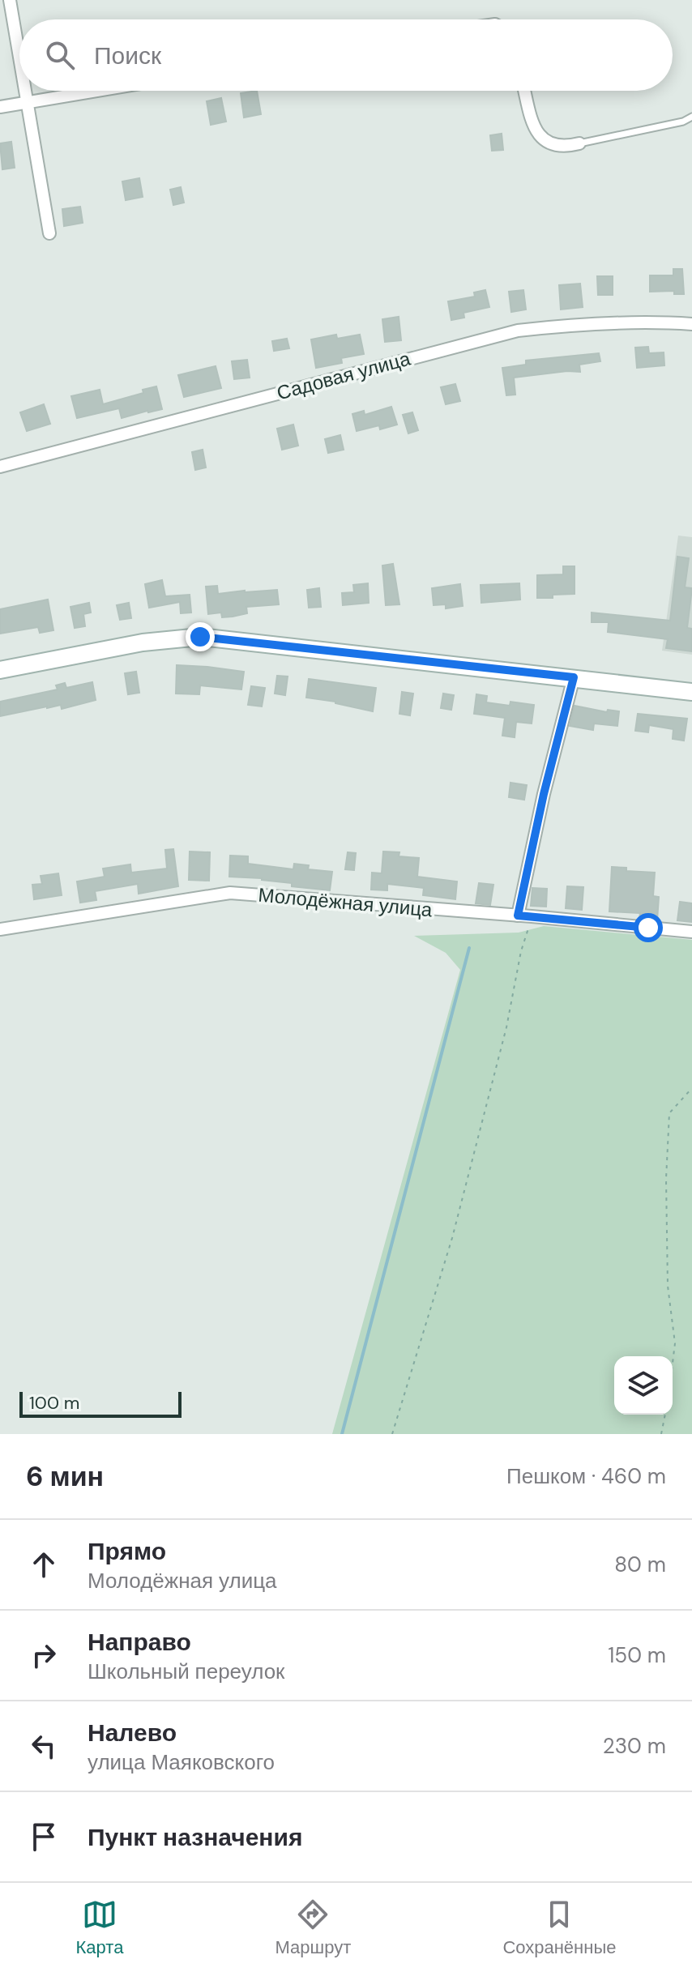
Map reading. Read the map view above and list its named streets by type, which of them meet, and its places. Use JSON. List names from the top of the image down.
{
  "streets": {
    "street": ["Садовая улица", "Молодёжная улица"]
  },
  "scale_bar": "100 m",
  "page": {
    "search": "Поиск",
    "scale": "100 m",
    "heading": ["6 мин", "Пешком · 460 m"],
    "list": [
      ["Прямо", "Молодёжная улица", "80 m"],
      ["Направо", "Школьный переулок", "150 m"],
      ["Налево", "улица Маяковского", "230 m"],
      "Пункт назначения"
    ],
    "nav": ["Карта", "Маршрут", "Сохранённые"]
  }
}
